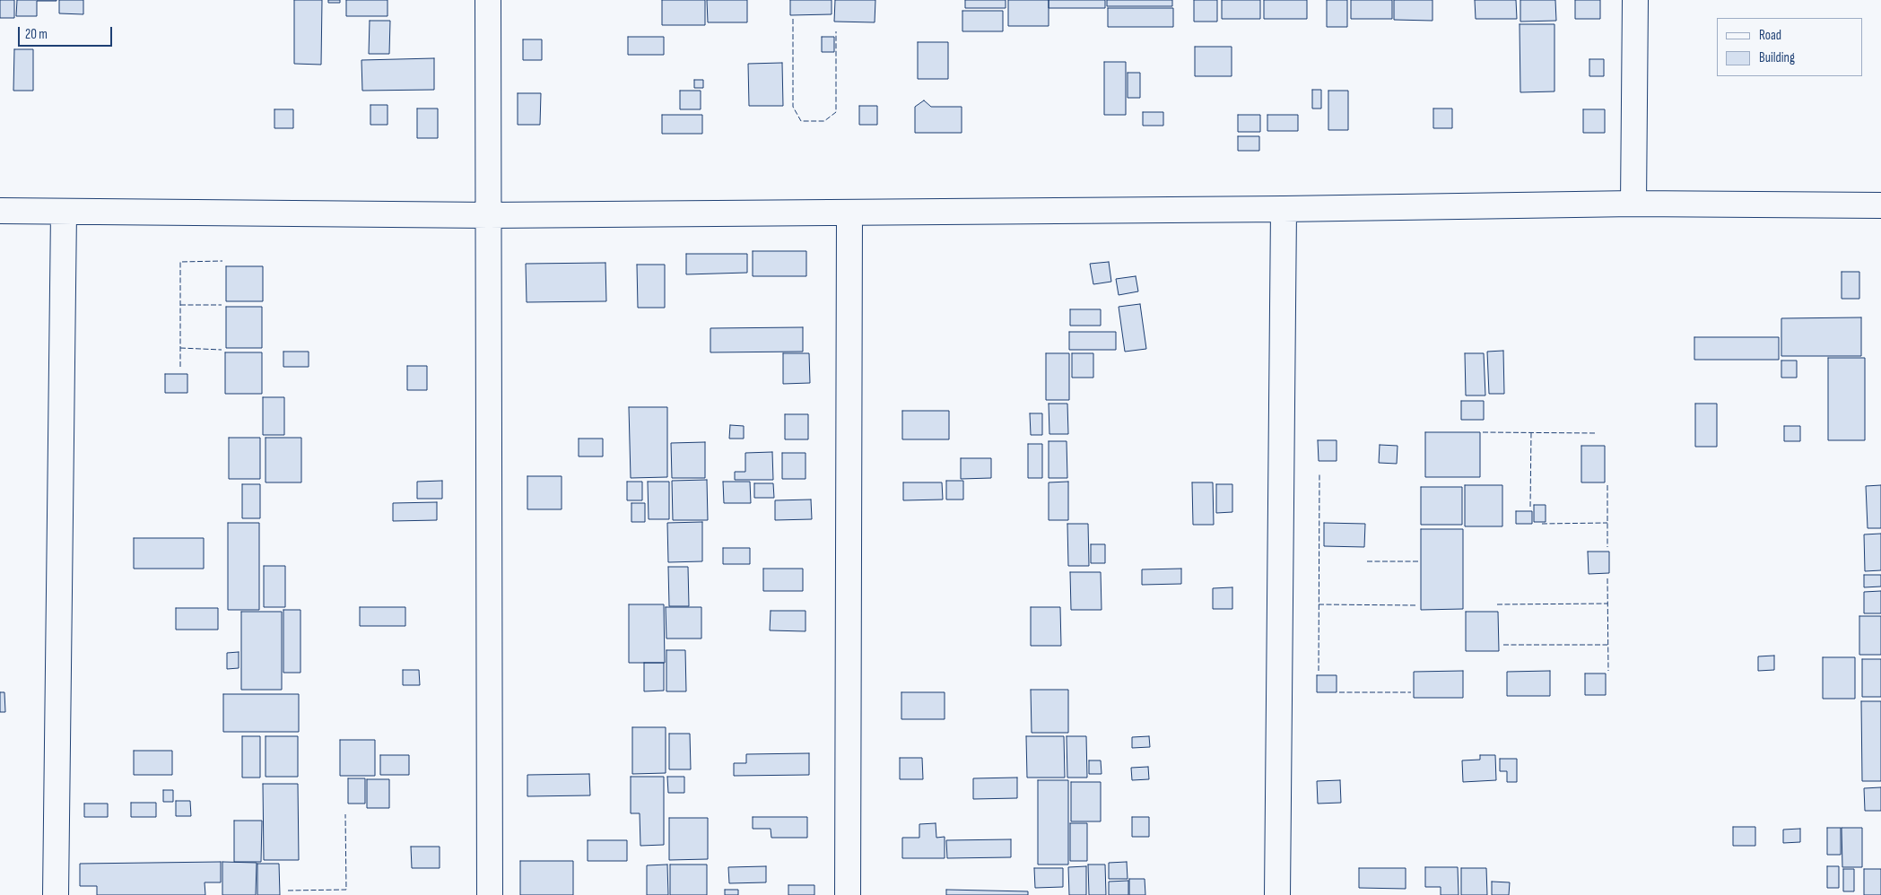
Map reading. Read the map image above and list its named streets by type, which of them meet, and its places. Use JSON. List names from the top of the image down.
{
  "legend": ["Road", "Building"],
  "scale_bar": "20 m"
}
